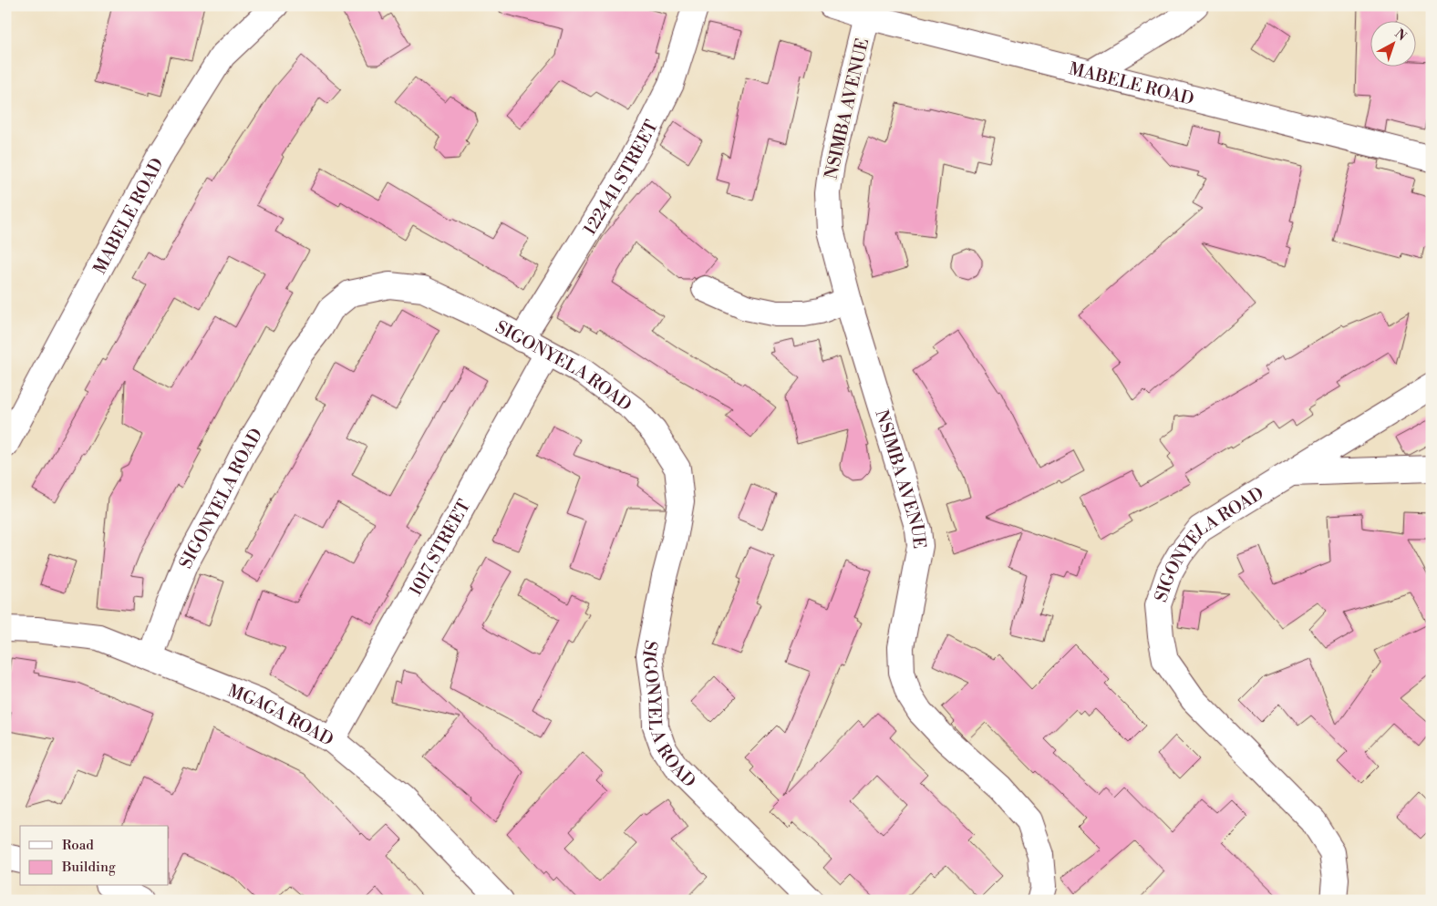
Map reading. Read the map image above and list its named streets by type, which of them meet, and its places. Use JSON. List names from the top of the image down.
{
  "streets": {
    "street": [
      "MABELE ROAD",
      "NSIMBA AVENUE",
      "122441 STREET",
      "SIGONYELA ROAD",
      "1017 STREET",
      "MGAGA ROAD"
    ]
  },
  "crossings": [
    ["MABELE ROAD", "NSIMBA AVENUE"],
    ["122441 STREET", "SIGONYELA ROAD"],
    ["SIGONYELA ROAD", "1017 STREET"],
    ["SIGONYELA ROAD", "MGAGA ROAD"],
    ["1017 STREET", "MGAGA ROAD"]
  ],
  "legend": ["Road", "Building"],
  "north": "top right"
}
